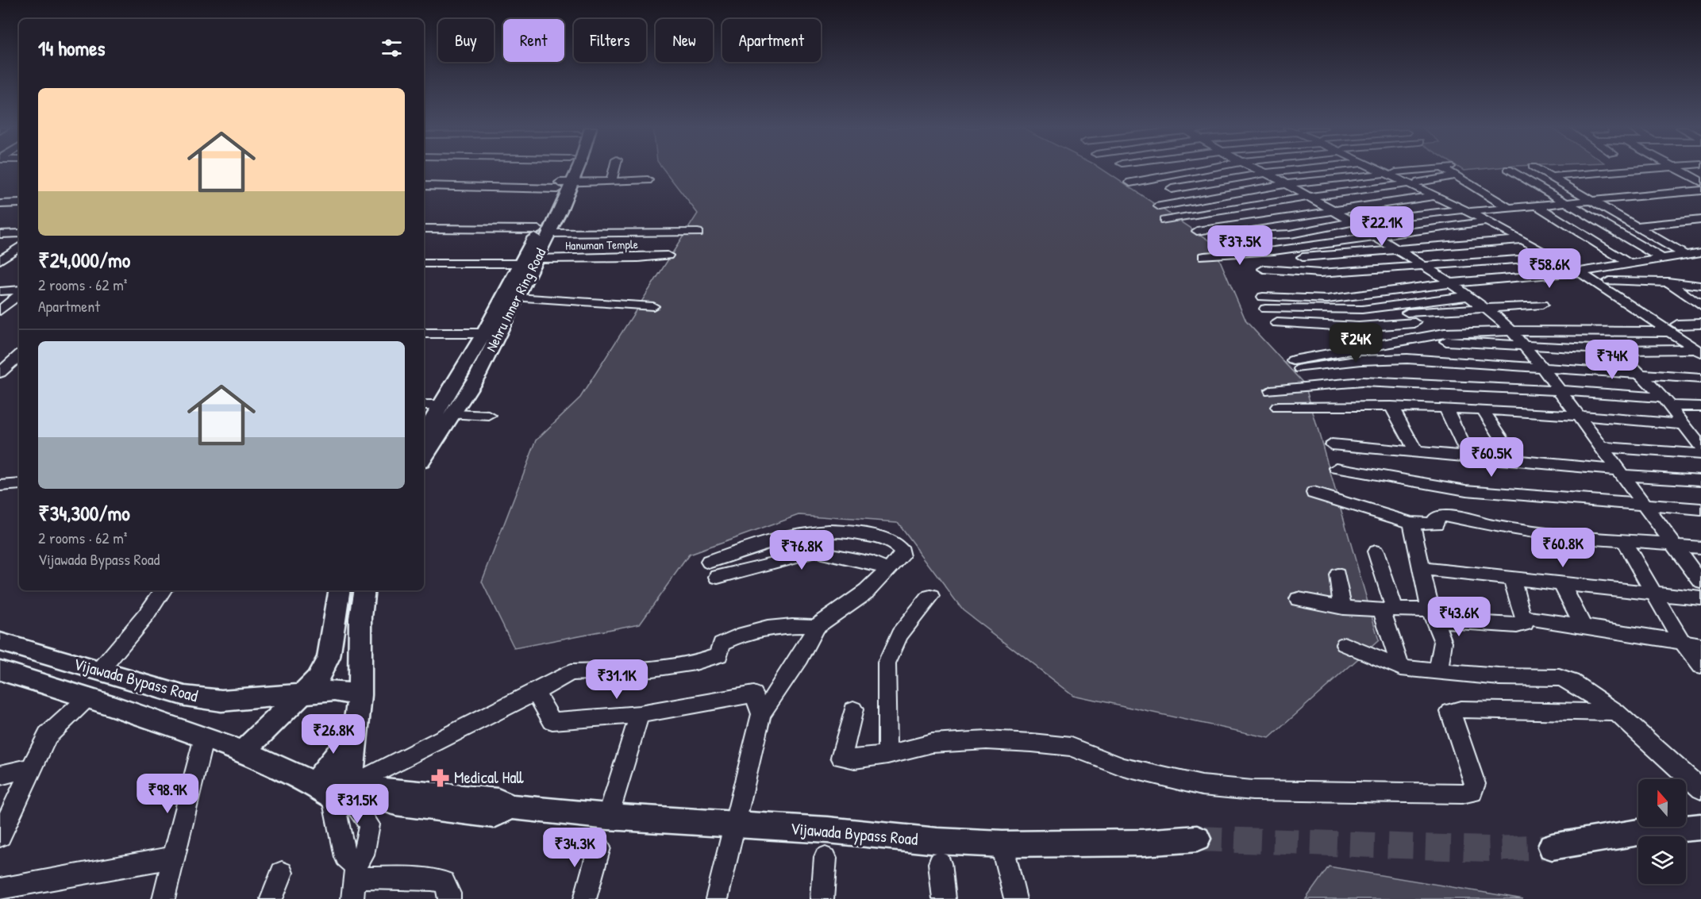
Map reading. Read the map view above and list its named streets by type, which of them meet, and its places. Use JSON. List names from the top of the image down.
{
  "streets": {
    "main road": ["Nehru Inner Ring Road", "Vijawada Bypass Road"],
    "street": ["Hanuman Temple"]
  },
  "crossings": [
    ["Hanuman Temple", "Nehru Inner Ring Road"]
  ],
  "places": {
    "pharmacy": ["Medical Hall"]
  },
  "north": "top",
  "page": {
    "chip": [
      "Buy",
      "Rent",
      "Filters",
      "New",
      "Apartment"
    ],
    "heading": "14 homes",
    "list": [
      {
        "name": "₹24,000/mo",
        "note": "2 rooms · 62 m² · Apartment"
      },
      {
        "name": "₹34,300/mo",
        "note": "2 rooms · 62 m² · Vijawada Bypass Road"
      }
    ],
    "price": [
      "₹22.1K",
      "₹37.5K",
      "₹58.6K",
      "₹24K",
      "₹74K",
      "₹60.5K",
      "₹60.8K",
      "₹76.8K",
      "₹43.6K",
      "₹31.1K",
      "₹26.8K",
      "₹98.9K",
      "₹31.5K",
      "₹34.3K"
    ]
  }
}
